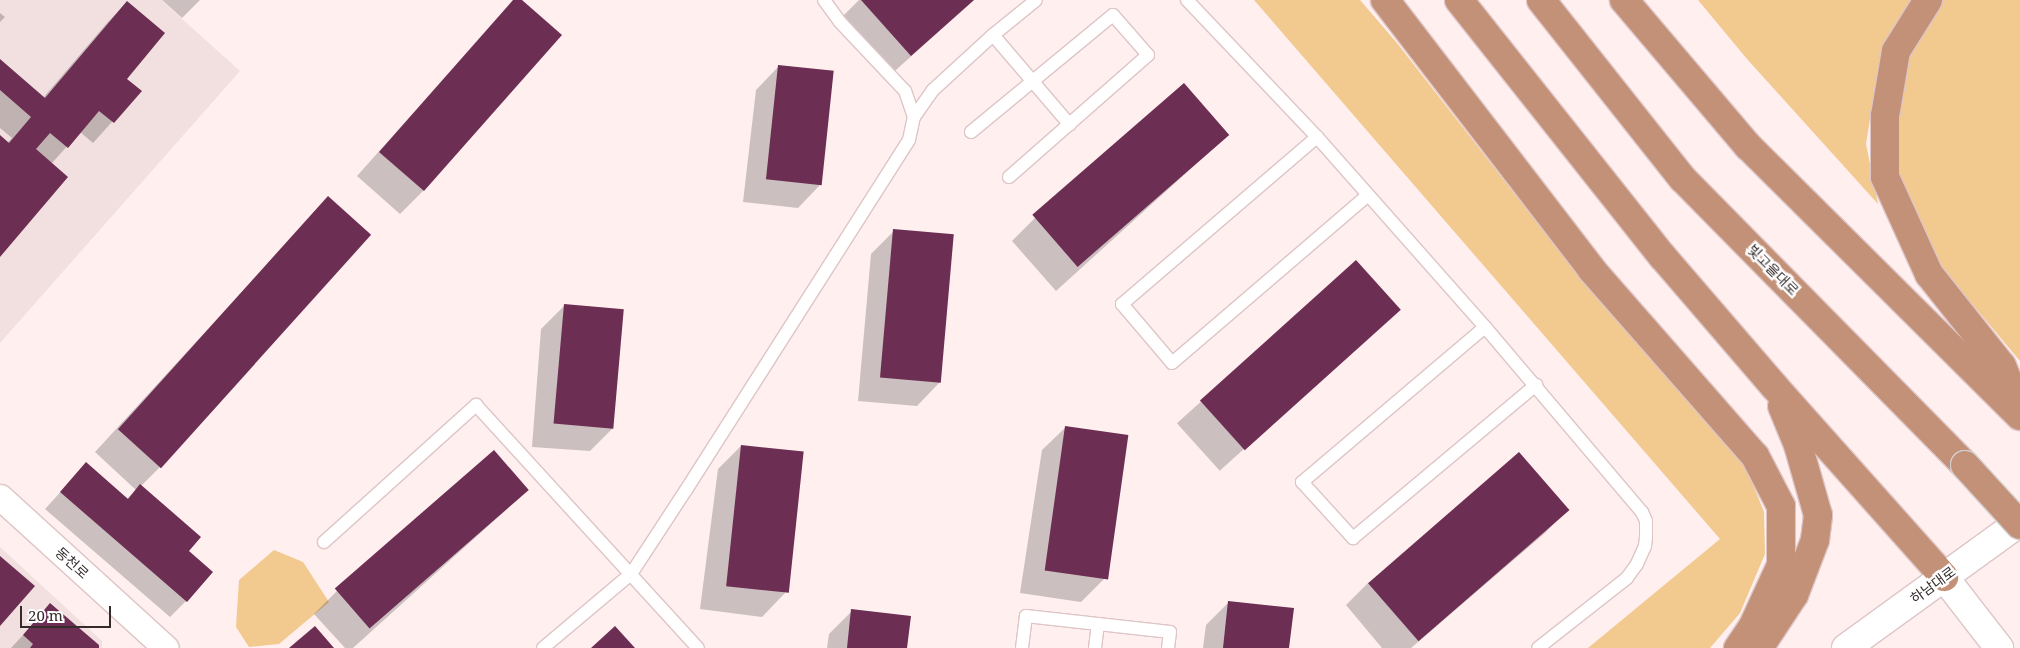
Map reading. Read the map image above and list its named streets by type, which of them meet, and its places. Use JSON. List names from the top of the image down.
{
  "streets": {
    "highway": ["빛고을대로"],
    "street": ["동천로", "하남대로"]
  },
  "crossings": [
    ["빛고을대로", "하남대로"]
  ],
  "scale_bar": "20 m"
}
